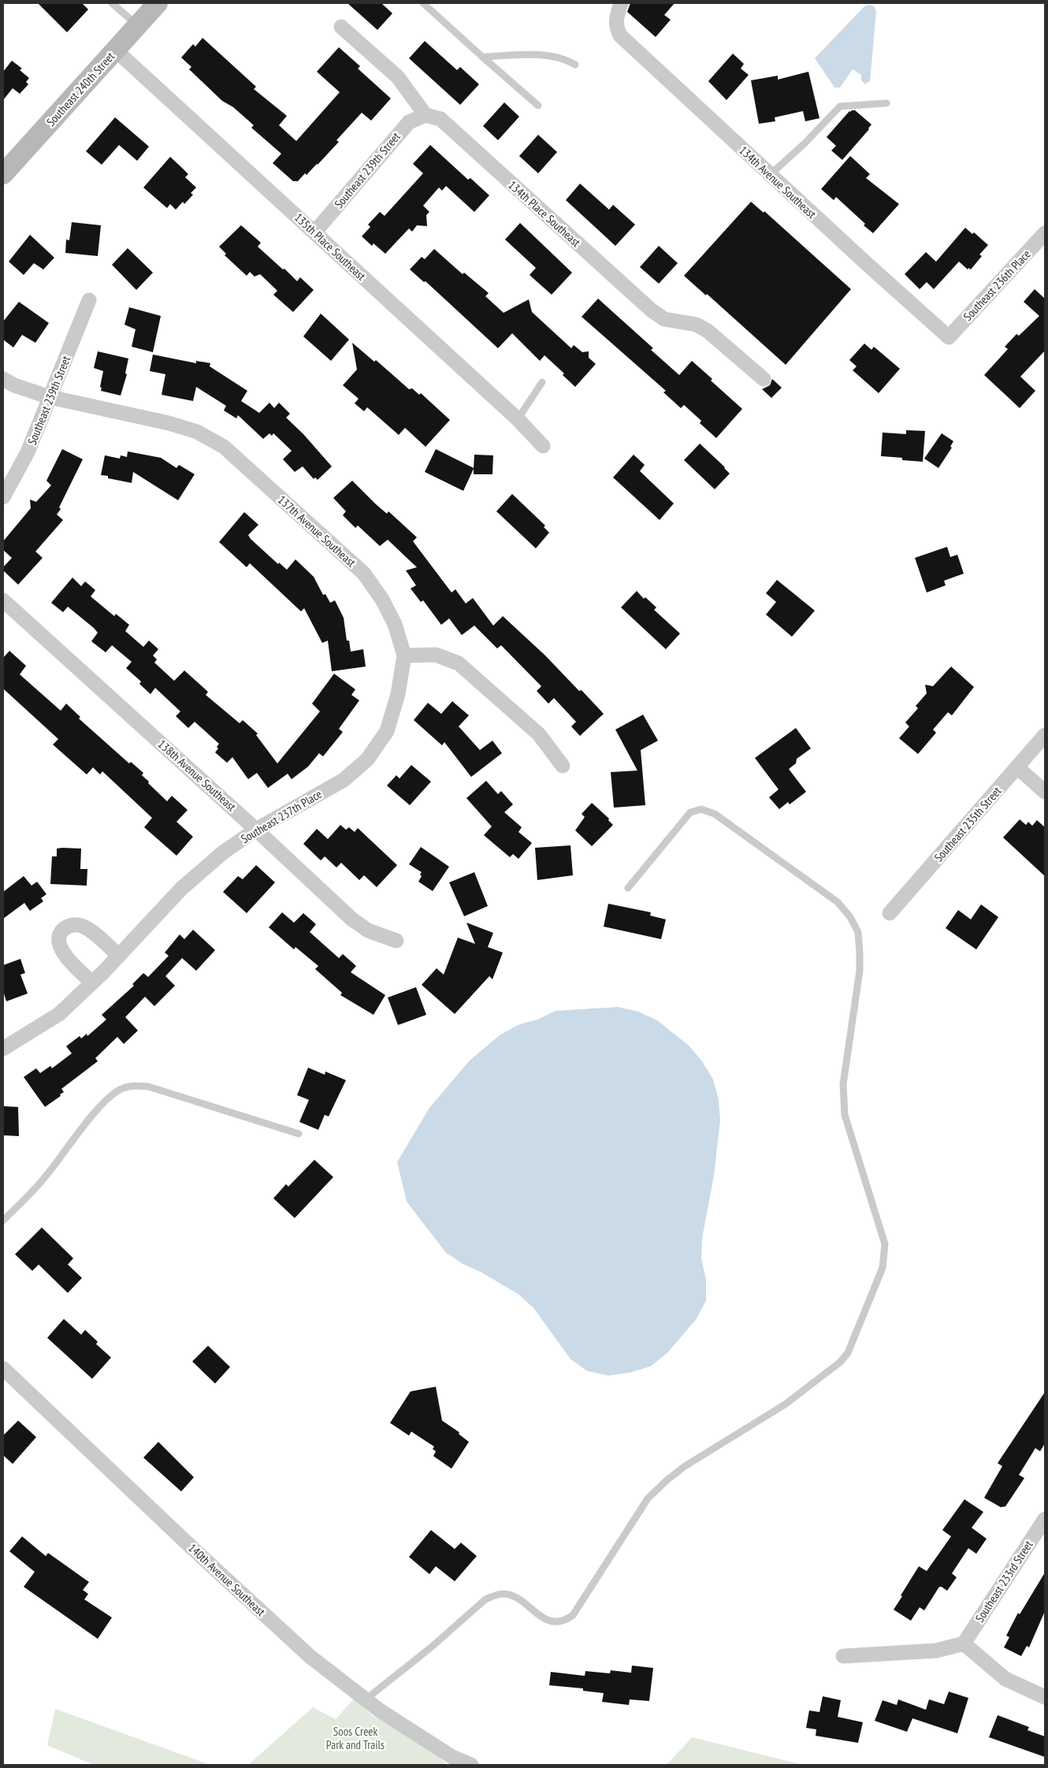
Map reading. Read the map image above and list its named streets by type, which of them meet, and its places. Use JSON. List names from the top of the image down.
{
  "streets": {
    "main road": ["Southeast 240th Street"],
    "street": [
      "Southeast 239th Street",
      "134th Avenue Southeast",
      "134th Place Southeast",
      "135th Place Southeast",
      "Southeast 236th Place",
      "137th Avenue Southeast",
      "138th Avenue Southeast",
      "Southeast 237th Place",
      "Southeast 235th Street",
      "140th Avenue Southeast",
      "Southeast 233rd Street"
    ]
  },
  "crossings": [
    ["Southeast 240th Street", "135th Place Southeast"],
    ["Southeast 239th Street", "134th Place Southeast"],
    ["Southeast 239th Street", "135th Place Southeast"],
    ["Southeast 239th Street", "137th Avenue Southeast"],
    ["134th Avenue Southeast", "Southeast 236th Place"],
    ["137th Avenue Southeast", "Southeast 237th Place"],
    ["138th Avenue Southeast", "Southeast 237th Place"]
  ],
  "parks": ["Soos Creek Park and Trails"]
}
